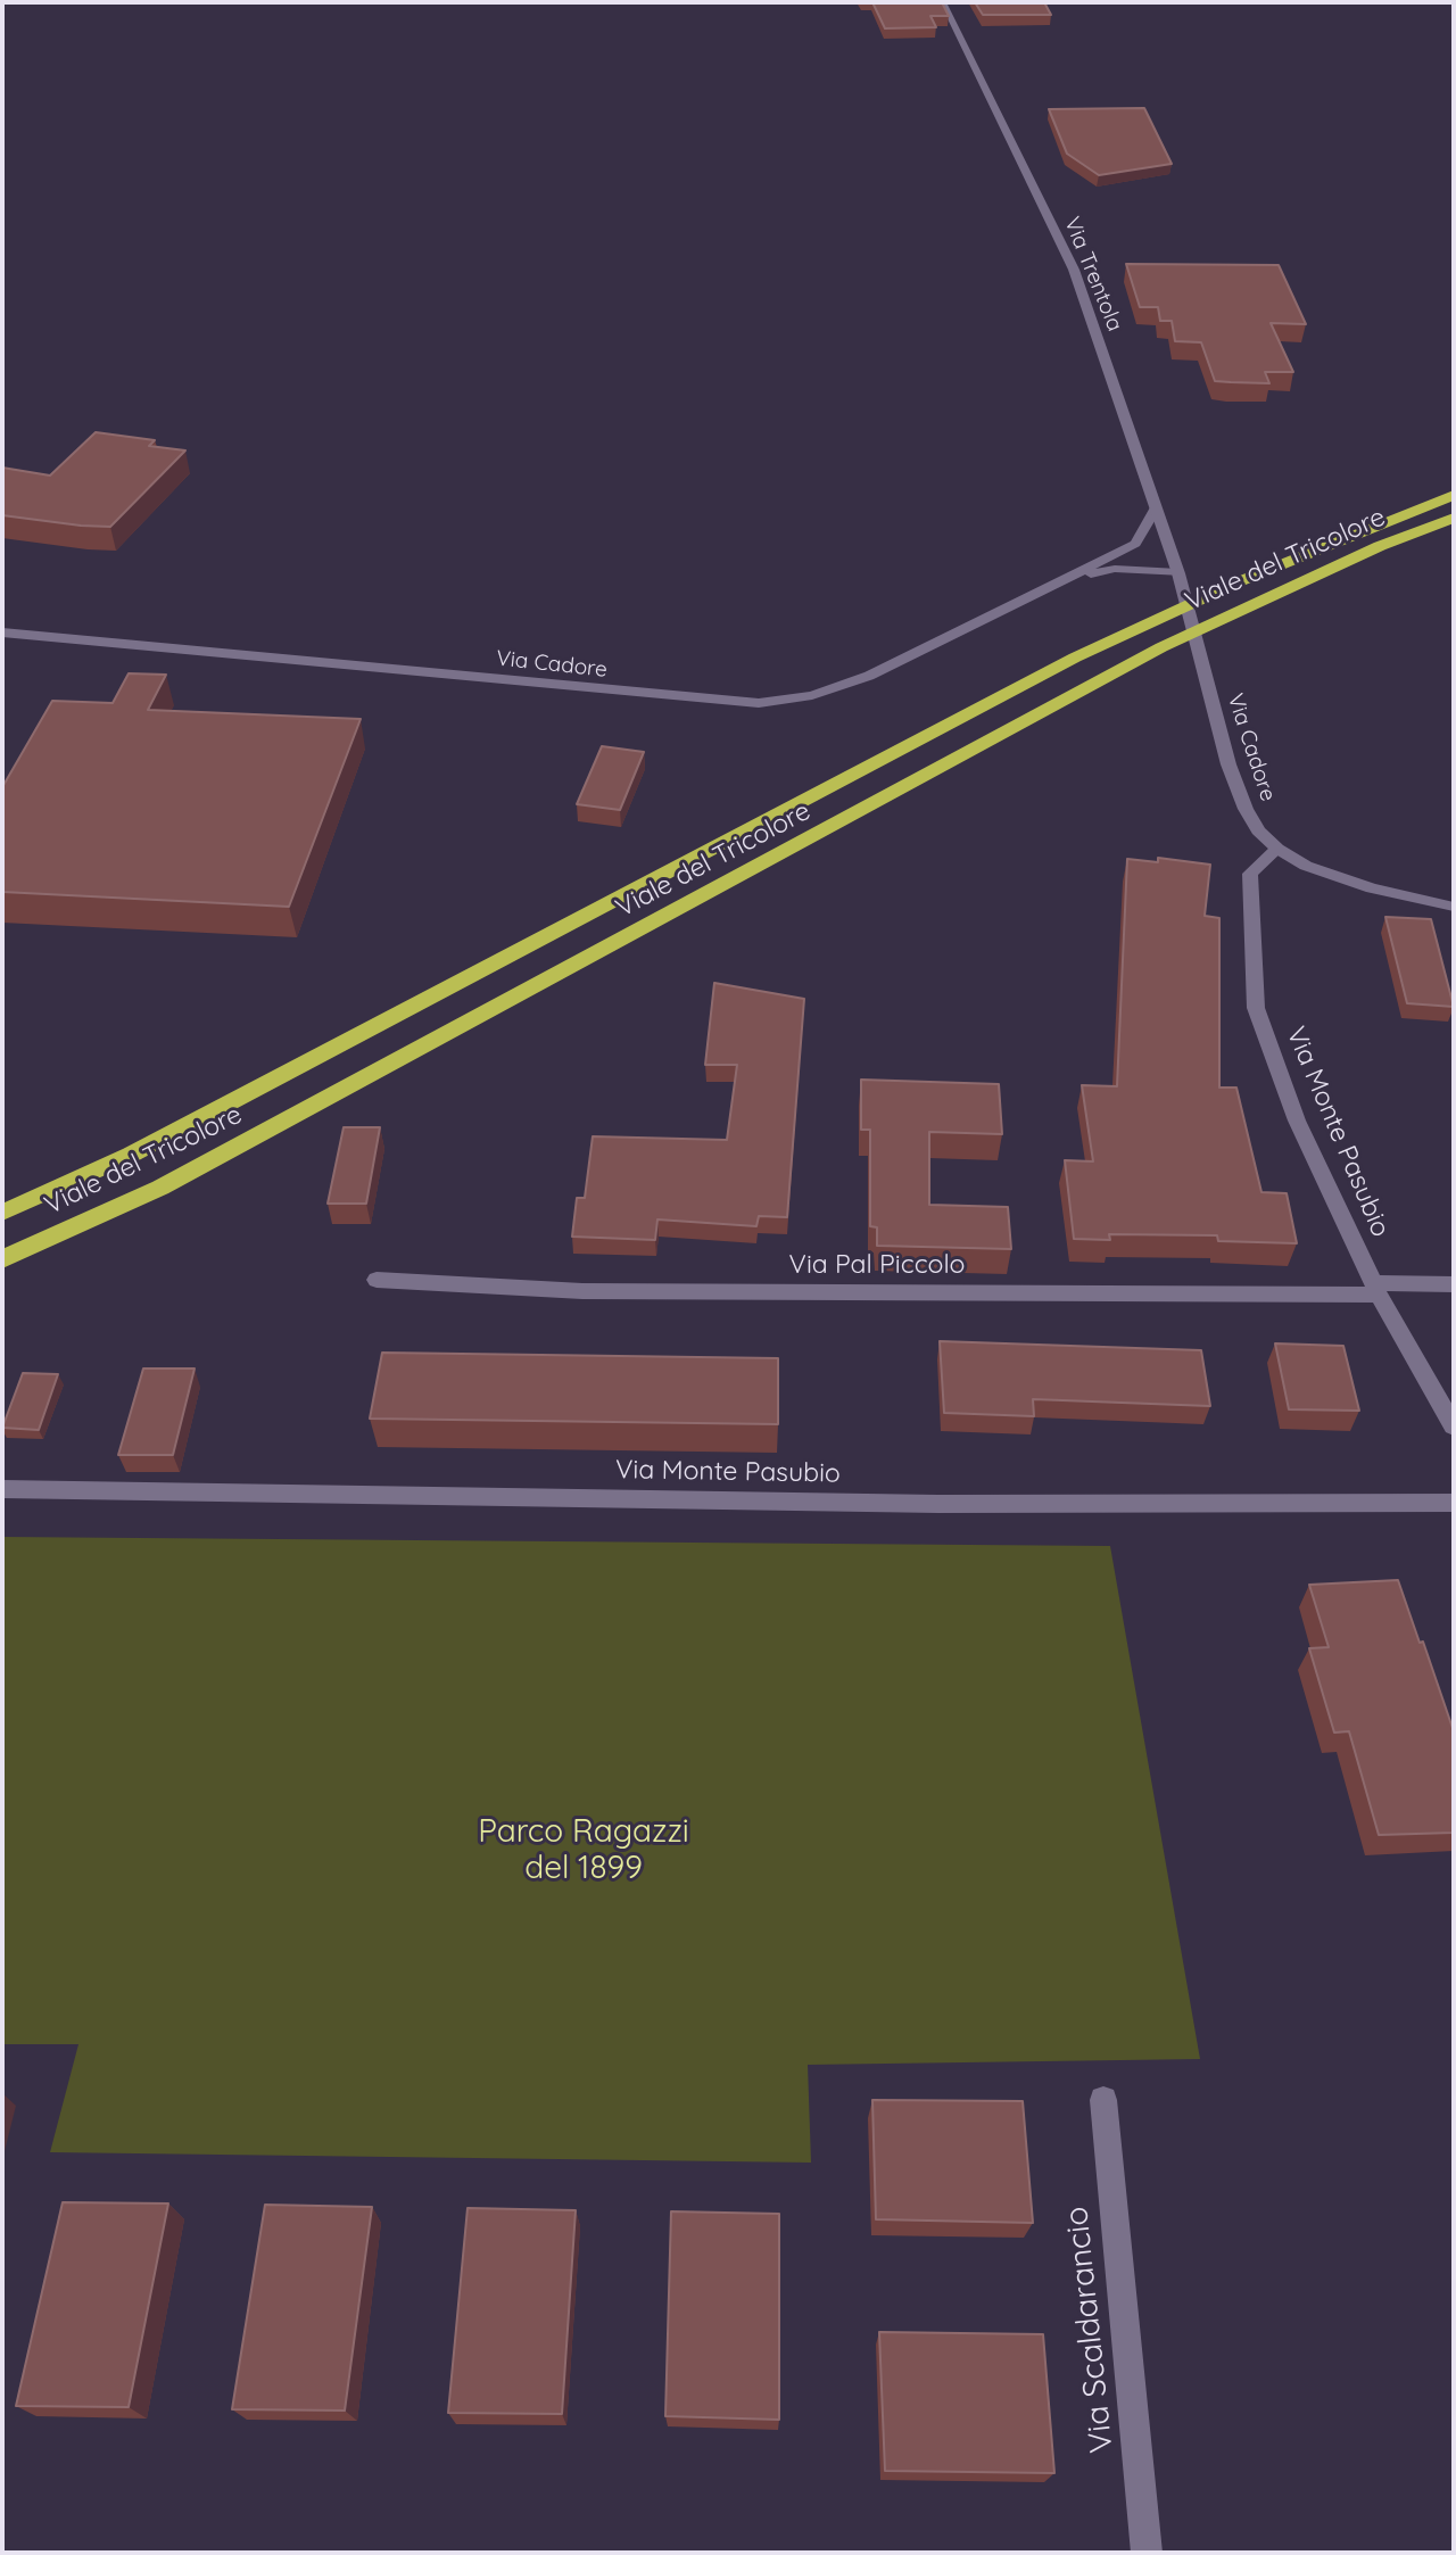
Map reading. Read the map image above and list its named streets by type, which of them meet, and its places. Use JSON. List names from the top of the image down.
{
  "streets": {
    "highway": ["Viale del Tricolore"],
    "street": [
      "Via Trentola",
      "Via Cadore",
      "Via Monte Pasubio",
      "Via Pal Piccolo",
      "Via Scaldarancio"
    ]
  },
  "crossings": [
    ["Via Trentola", "Via Cadore"],
    ["Via Cadore", "Via Monte Pasubio"],
    ["Via Monte Pasubio", "Via Pal Piccolo"]
  ],
  "parks": ["Parco Ragazzi del 1899"]
}
